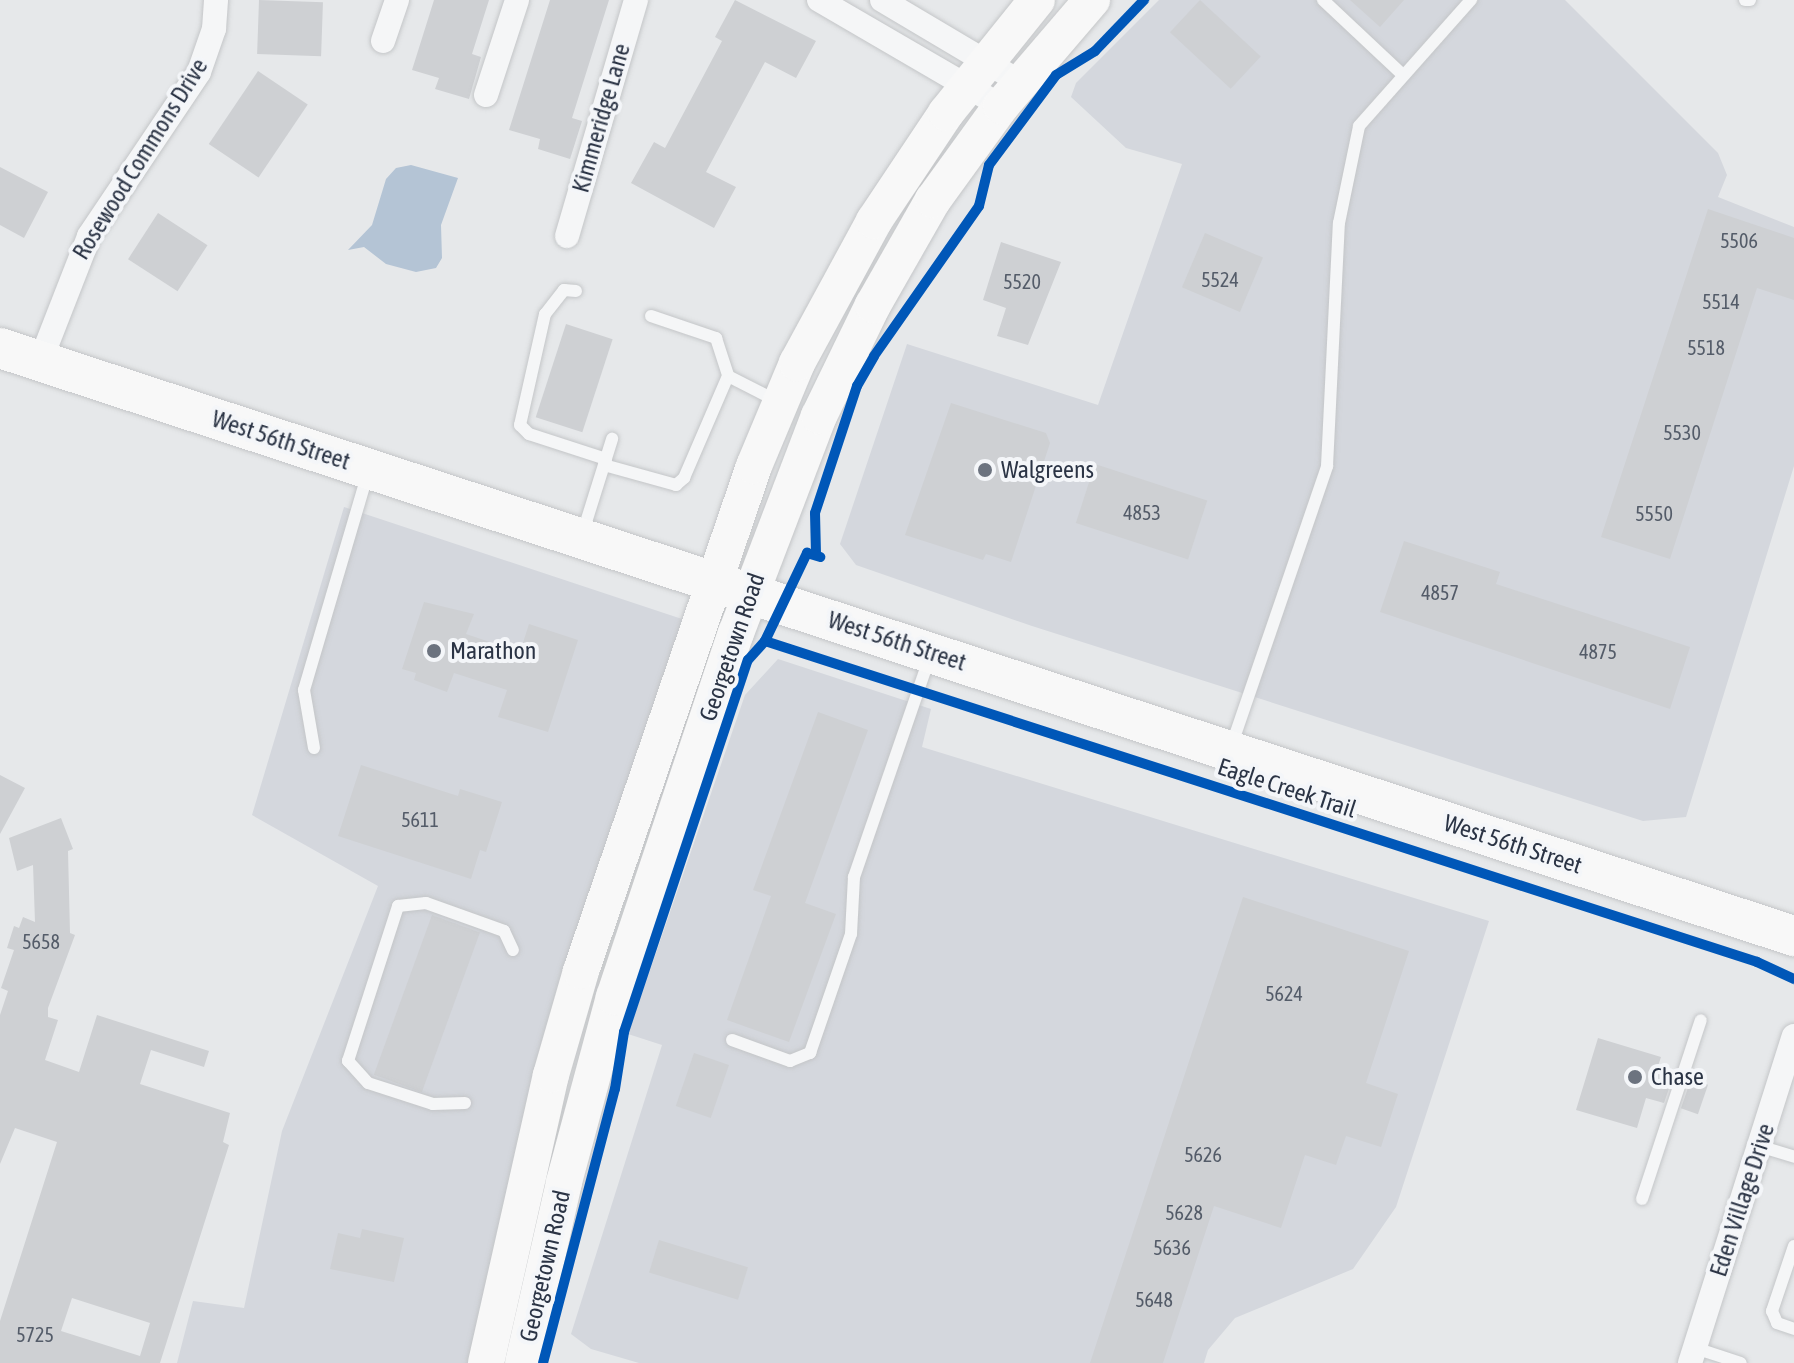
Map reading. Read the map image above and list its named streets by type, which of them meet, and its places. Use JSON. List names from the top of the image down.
{
  "streets": {
    "main road": ["West 56th Street", "Georgetown Road"],
    "street": ["Kimmeridge Lane", "Rosewood Commons Drive", "Eden Village Drive"],
    "cycle path": ["Eagle Creek Trail"]
  },
  "crossings": [
    ["Rosewood Commons Drive", "West 56th Street"],
    ["West 56th Street", "Georgetown Road"]
  ],
  "places": ["Walgreens", "Marathon", "Chase"],
  "house_numbers": [
    "5506",
    "5524",
    "5520",
    "5514",
    "5518",
    "5530",
    "4853",
    "5550",
    "4857",
    "4875",
    "5611",
    "5658",
    "5624",
    "5626",
    "5628",
    "5636",
    "5648",
    "5725"
  ]
}
